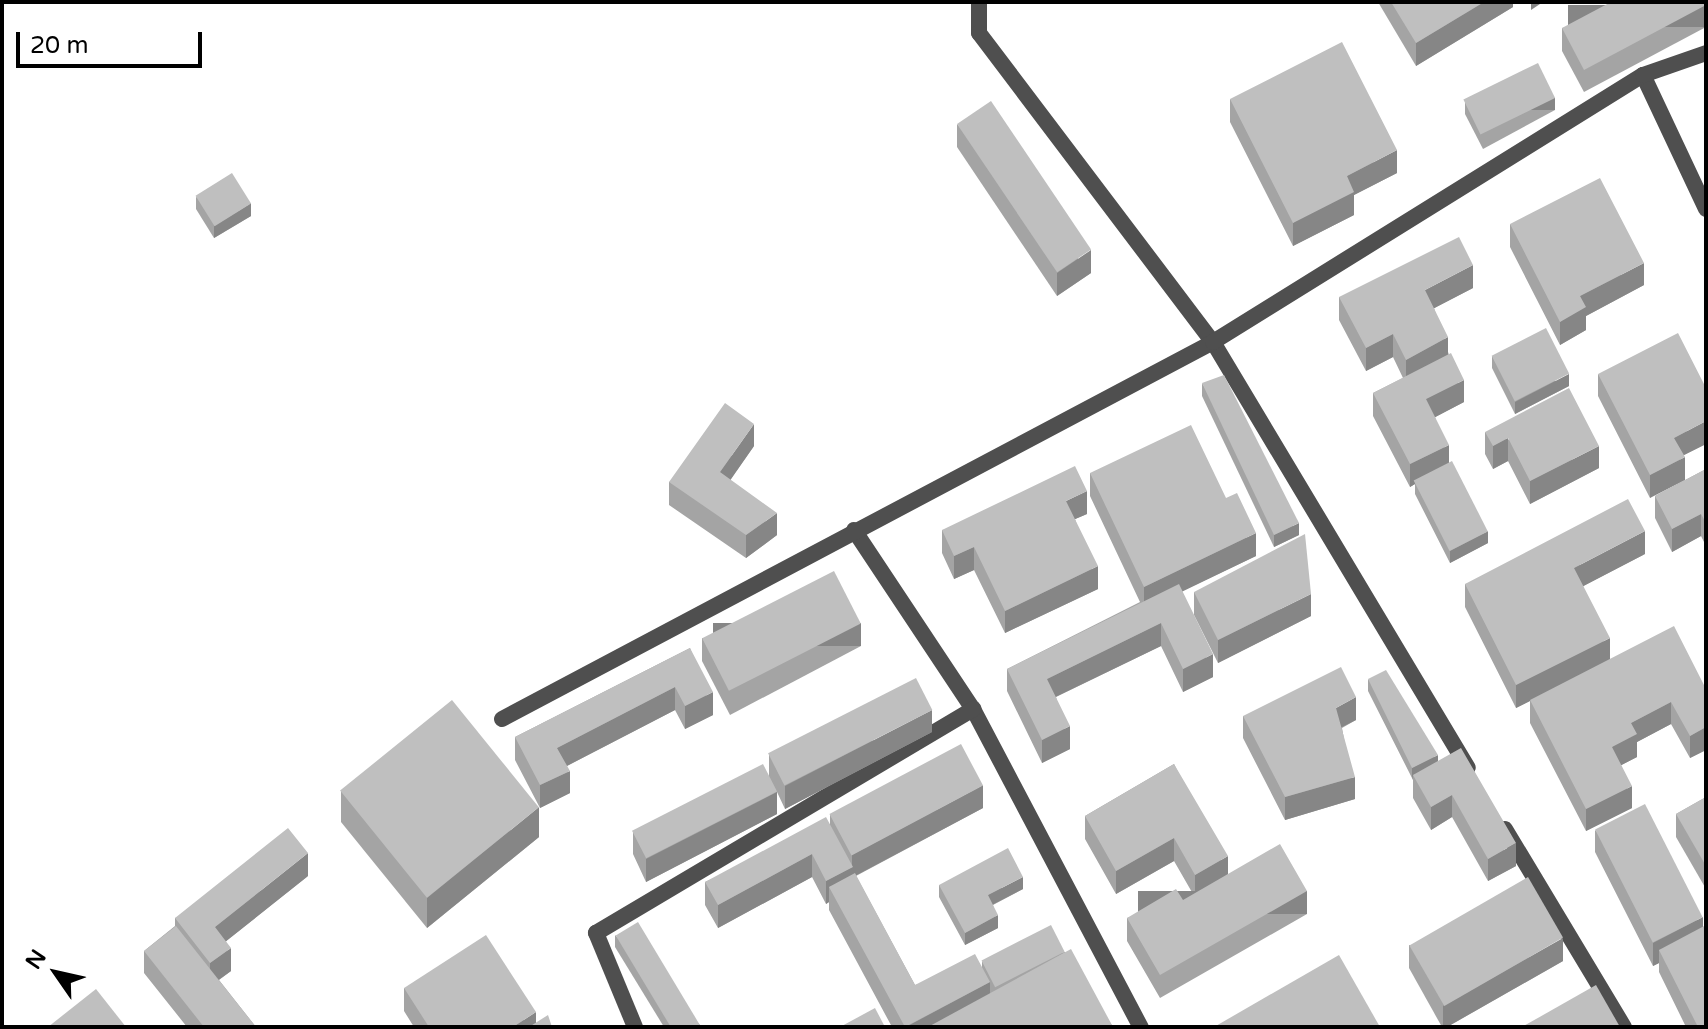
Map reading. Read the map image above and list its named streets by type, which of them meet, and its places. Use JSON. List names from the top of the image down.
{
  "scale_bar": "20 m",
  "north": "top left"
}
